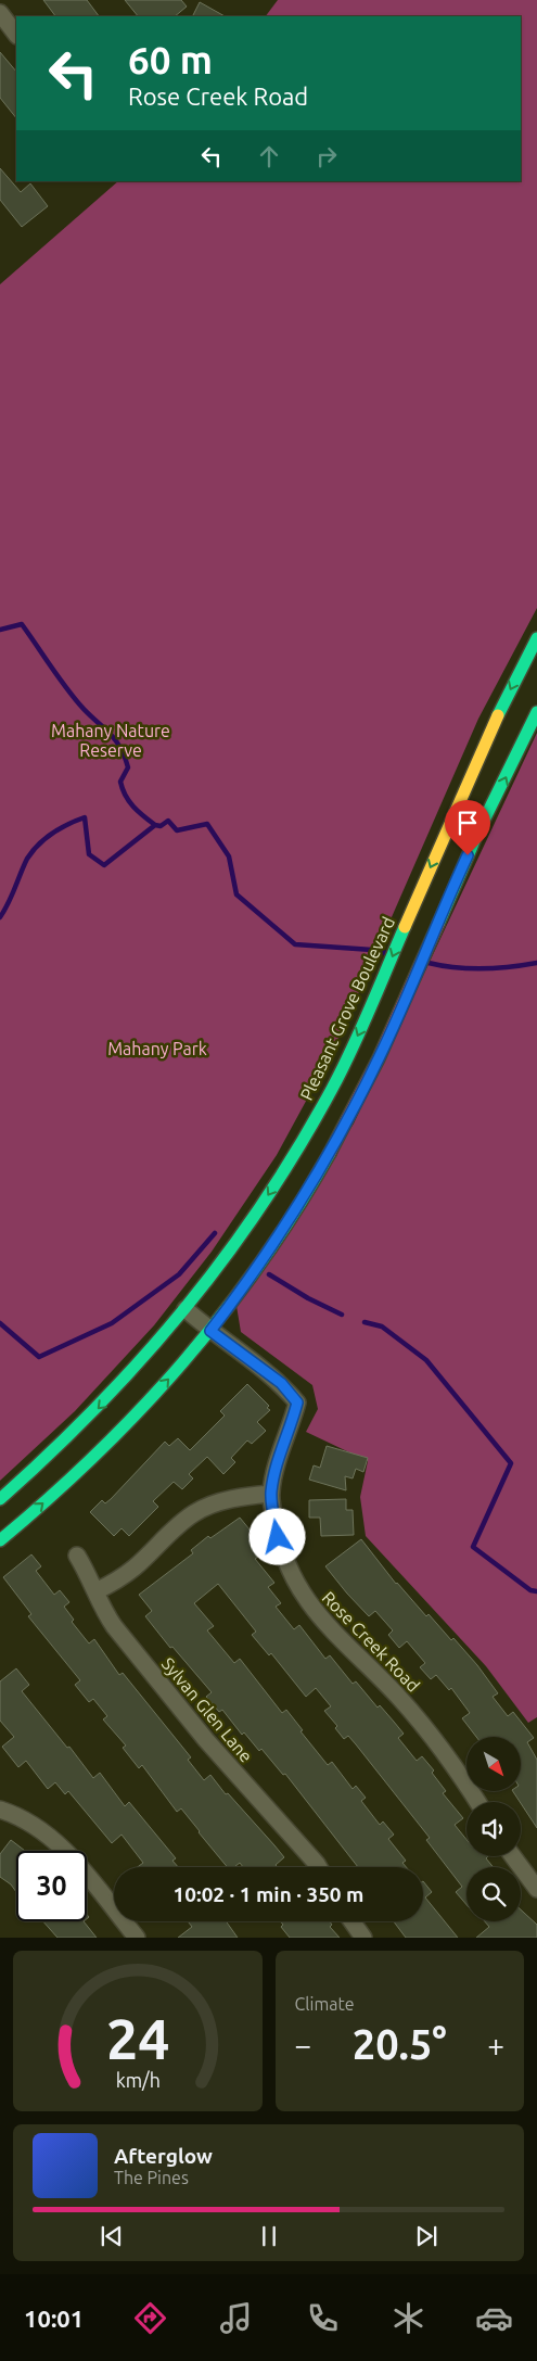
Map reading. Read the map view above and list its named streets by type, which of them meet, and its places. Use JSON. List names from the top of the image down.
{
  "streets": {
    "main road": ["Pleasant Grove Boulevard"],
    "street": ["Rose Creek Road", "Sylvan Glen Lane"]
  },
  "crossings": [
    ["Pleasant Grove Boulevard", "Rose Creek Road"]
  ],
  "parks": ["Mahany Nature Reserve", "Mahany Park"],
  "north": "bottom right",
  "page": {
    "turn": ["60 m", "Rose Creek Road"],
    "limit": "30",
    "trip": "10:02 · 1 min · 350 m",
    "tile": "Climate",
    "heat": ["−", "20.5°", "+"],
    "song": ["Afterglow", "The Pines"],
    "tabs": "10:01",
    "gauge": ["24", "km/h"]
  }
}
